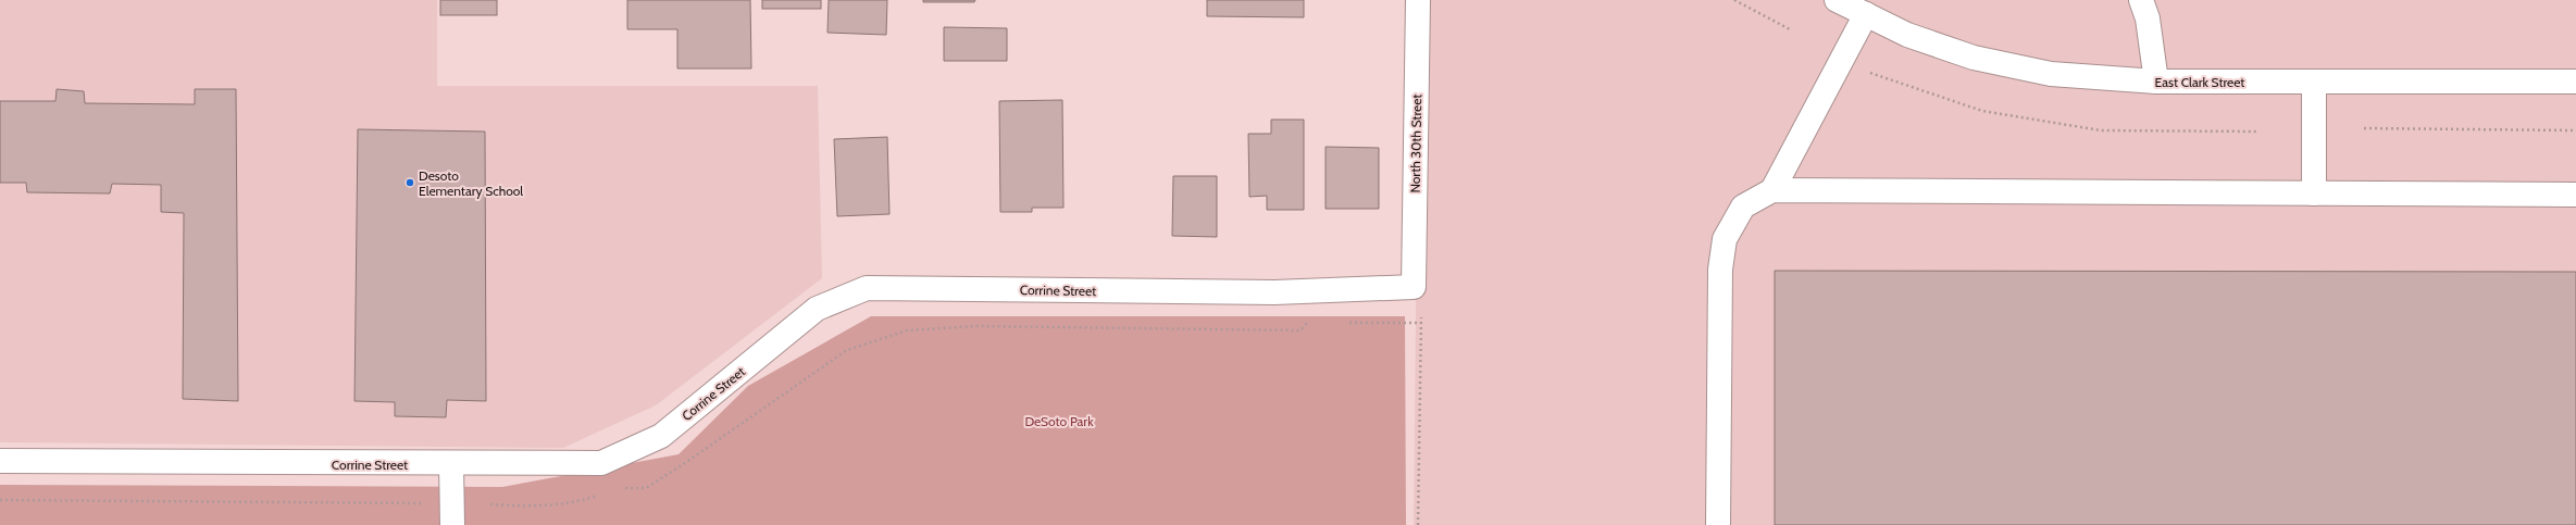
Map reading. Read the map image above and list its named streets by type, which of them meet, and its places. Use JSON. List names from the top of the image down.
{
  "streets": {
    "street": ["East Clark Street", "North 30th Street", "Corrine Street"]
  },
  "crossings": [
    ["North 30th Street", "Corrine Street"]
  ],
  "parks": ["DeSoto Park"],
  "places": ["Desoto Elementary School"]
}
